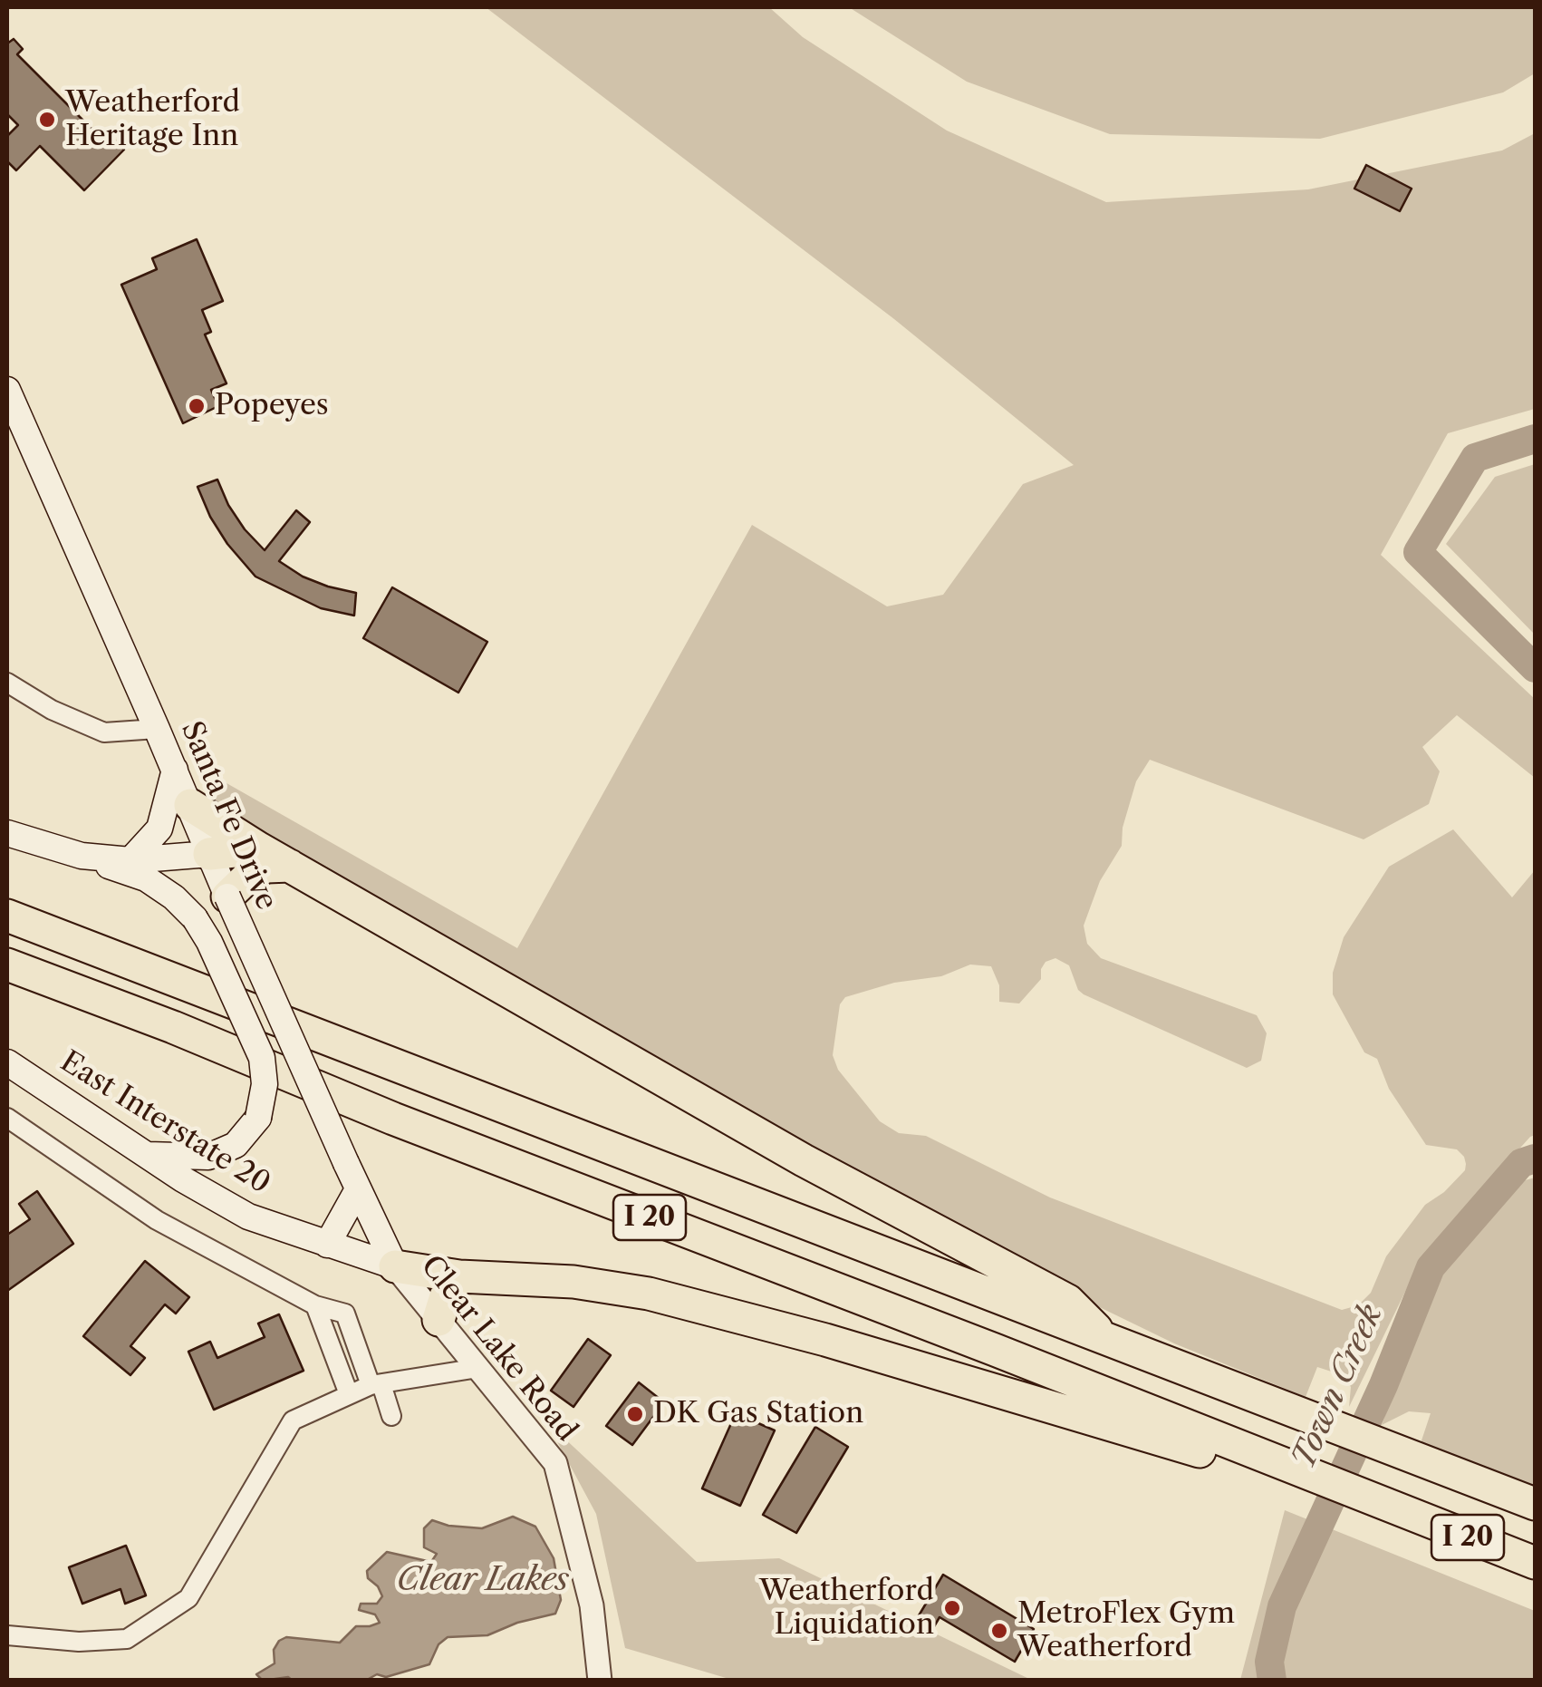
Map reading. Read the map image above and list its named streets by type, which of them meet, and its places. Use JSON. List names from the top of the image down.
{
  "streets": {
    "highway": ["I 20"],
    "main road": ["Santa Fe Drive", "East Interstate 20"],
    "street": ["Clear Lake Road"]
  },
  "crossings": [
    ["Santa Fe Drive", "East Interstate 20"],
    ["Santa Fe Drive", "Clear Lake Road"],
    ["East Interstate 20", "Clear Lake Road"]
  ],
  "water": ["Town Creek", "Clear Lakes"],
  "places": [
    "Weatherford Heritage Inn",
    "Popeyes",
    "DK Gas Station",
    "Weatherford Liquidation",
    "MetroFlex Gym Weatherford"
  ]
}
